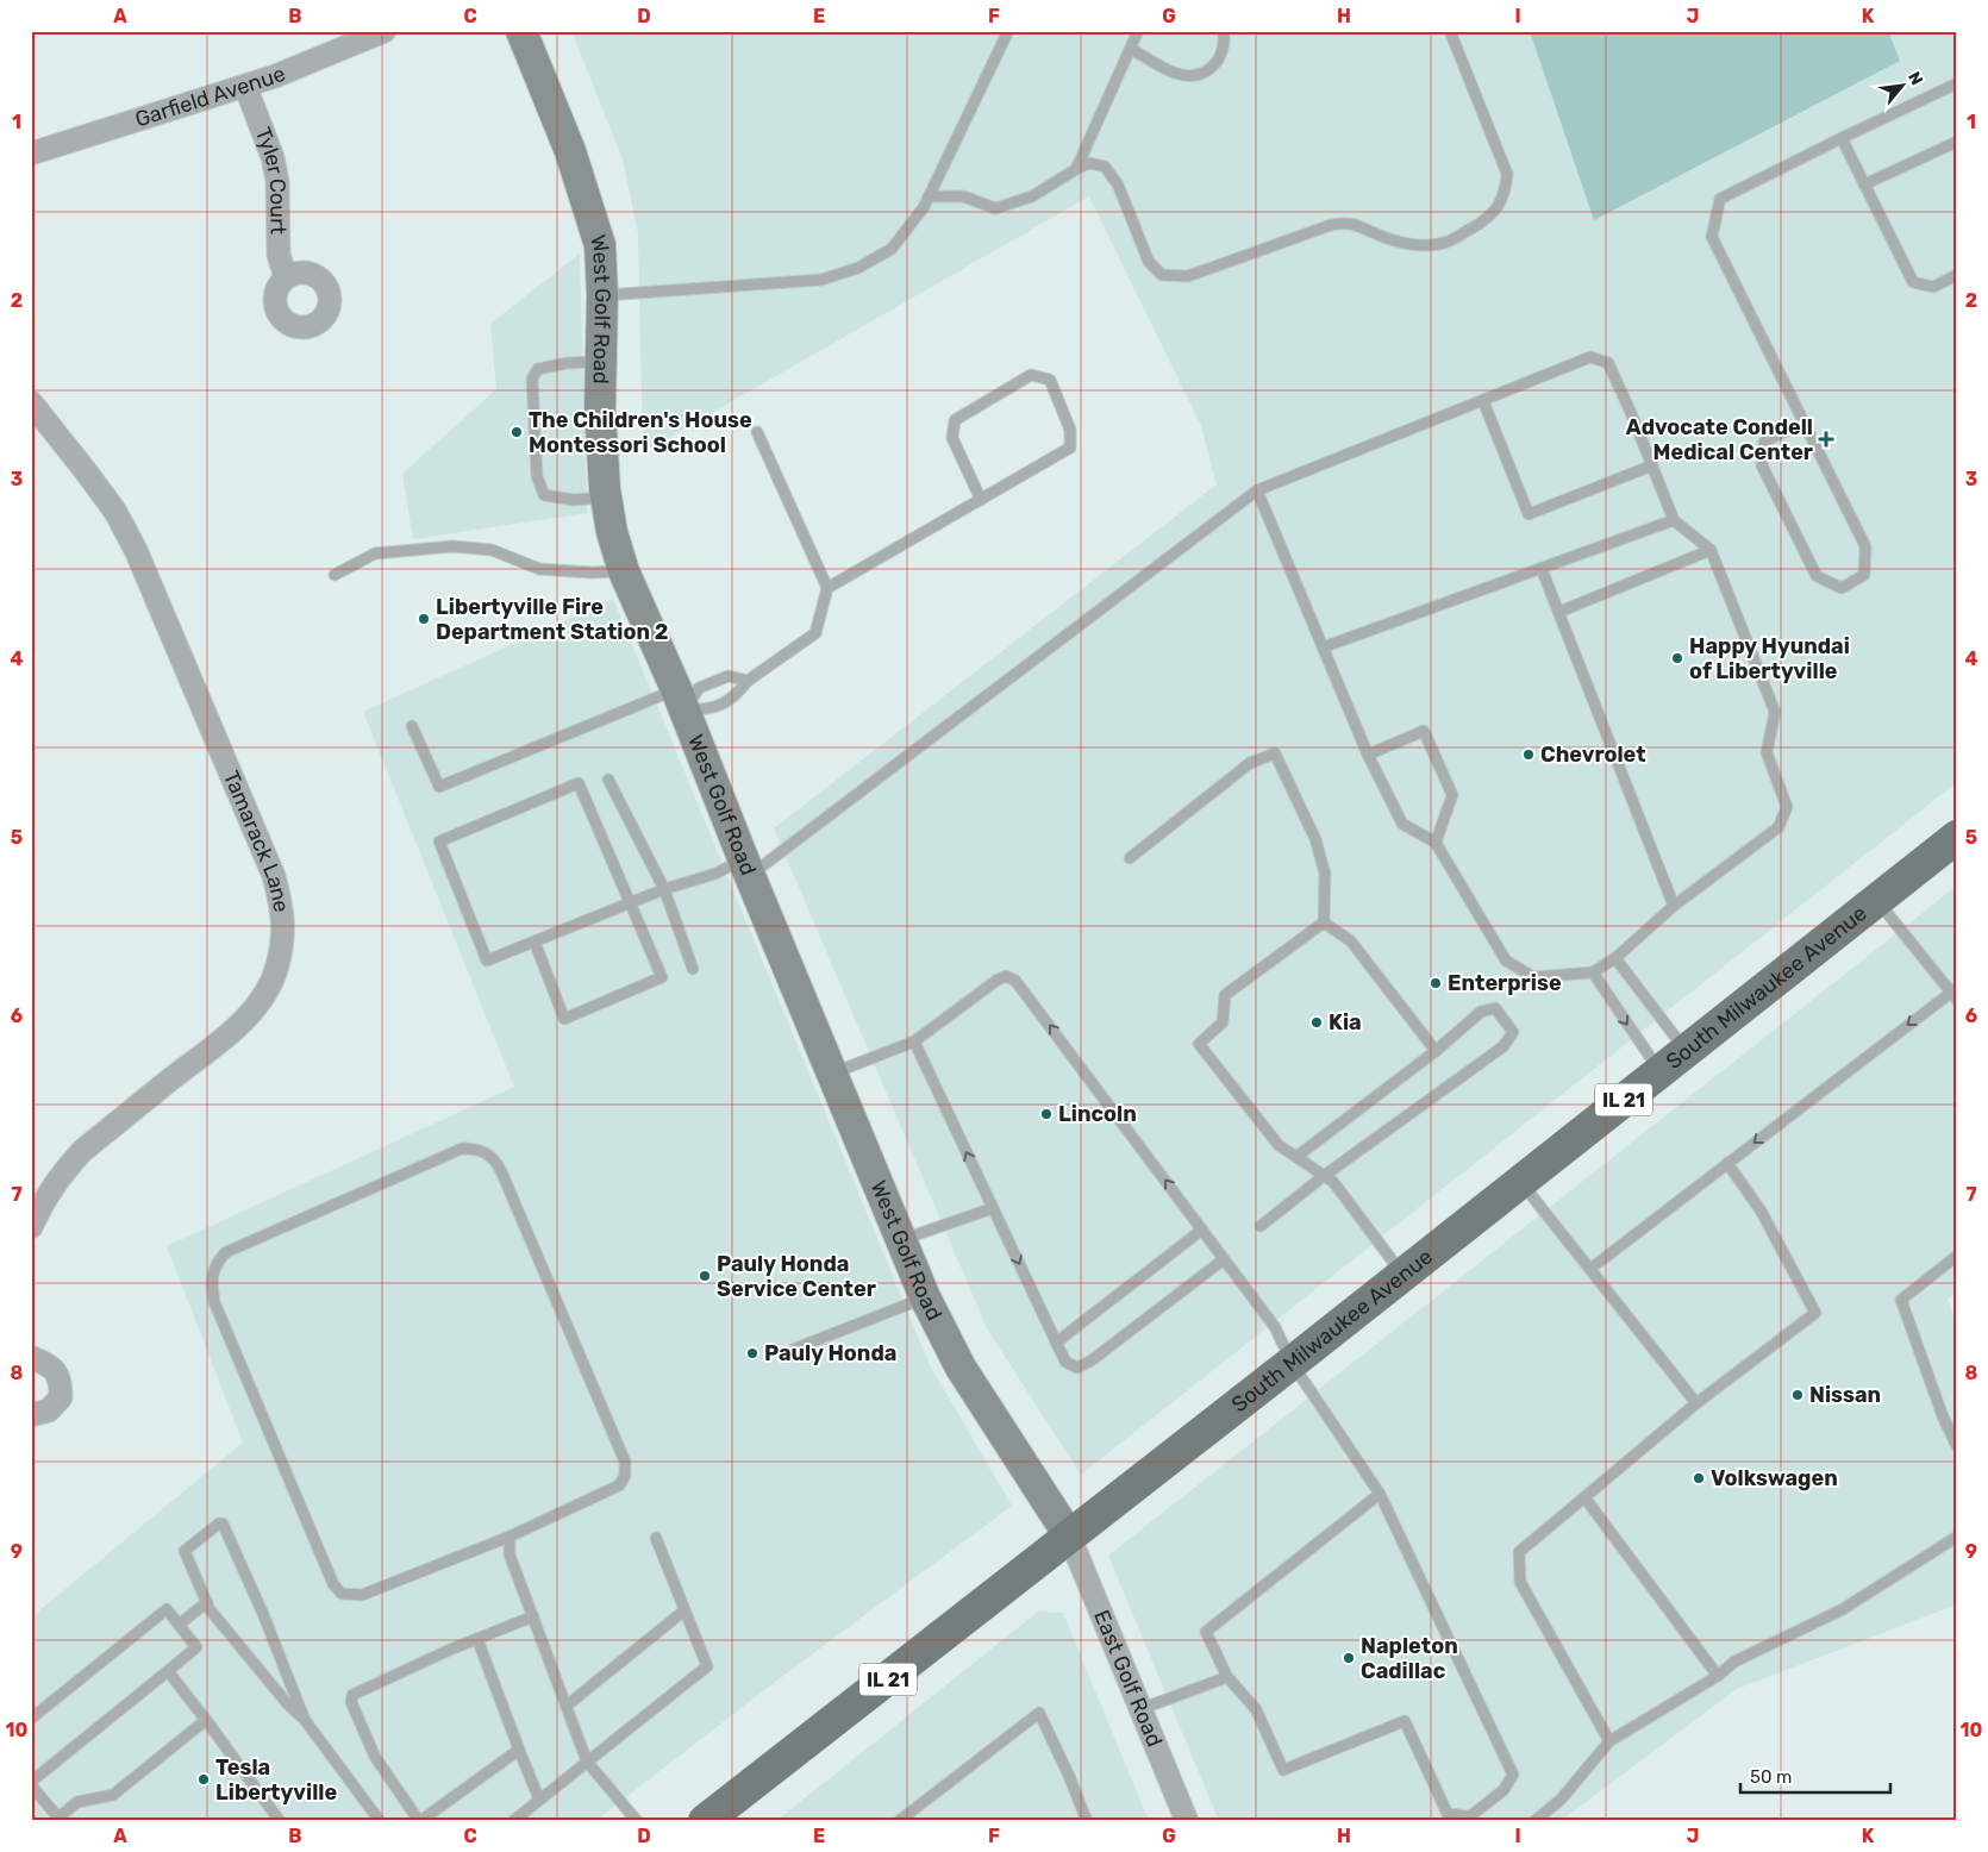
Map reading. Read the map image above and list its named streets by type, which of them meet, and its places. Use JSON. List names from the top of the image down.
{
  "streets": {
    "main road": ["South Milwaukee Avenue", "IL 21"],
    "street": [
      "Garfield Avenue",
      "Tyler Court",
      "West Golf Road",
      "Tamarack Lane",
      "East Golf Road"
    ]
  },
  "crossings": [
    ["Garfield Avenue", "Tyler Court"],
    ["West Golf Road", "South Milwaukee Avenue"],
    ["West Golf Road", "East Golf Road"],
    ["South Milwaukee Avenue", "East Golf Road"]
  ],
  "places": {
    "other": [
      "The Children's House Montessori School",
      "Libertyville Fire Department Station 2",
      "Happy Hyundai of Libertyville",
      "Chevrolet",
      "Enterprise",
      "Kia",
      "Lincoln",
      "Pauly Honda Service Center",
      "Pauly Honda",
      "Nissan",
      "Volkswagen",
      "Napleton Cadillac",
      "Tesla Libertyville"
    ],
    "health": ["Advocate Condell Medical Center"]
  },
  "scale_bar": "50 m",
  "north": "top right",
  "grid": {
    "columns": [
      "A",
      "B",
      "C",
      "D",
      "E",
      "F",
      "G",
      "H",
      "I",
      "J",
      "K"
    ],
    "rows": [
      "1",
      "2",
      "3",
      "4",
      "5",
      "6",
      "7",
      "8",
      "9",
      "10"
    ]
  }
}
